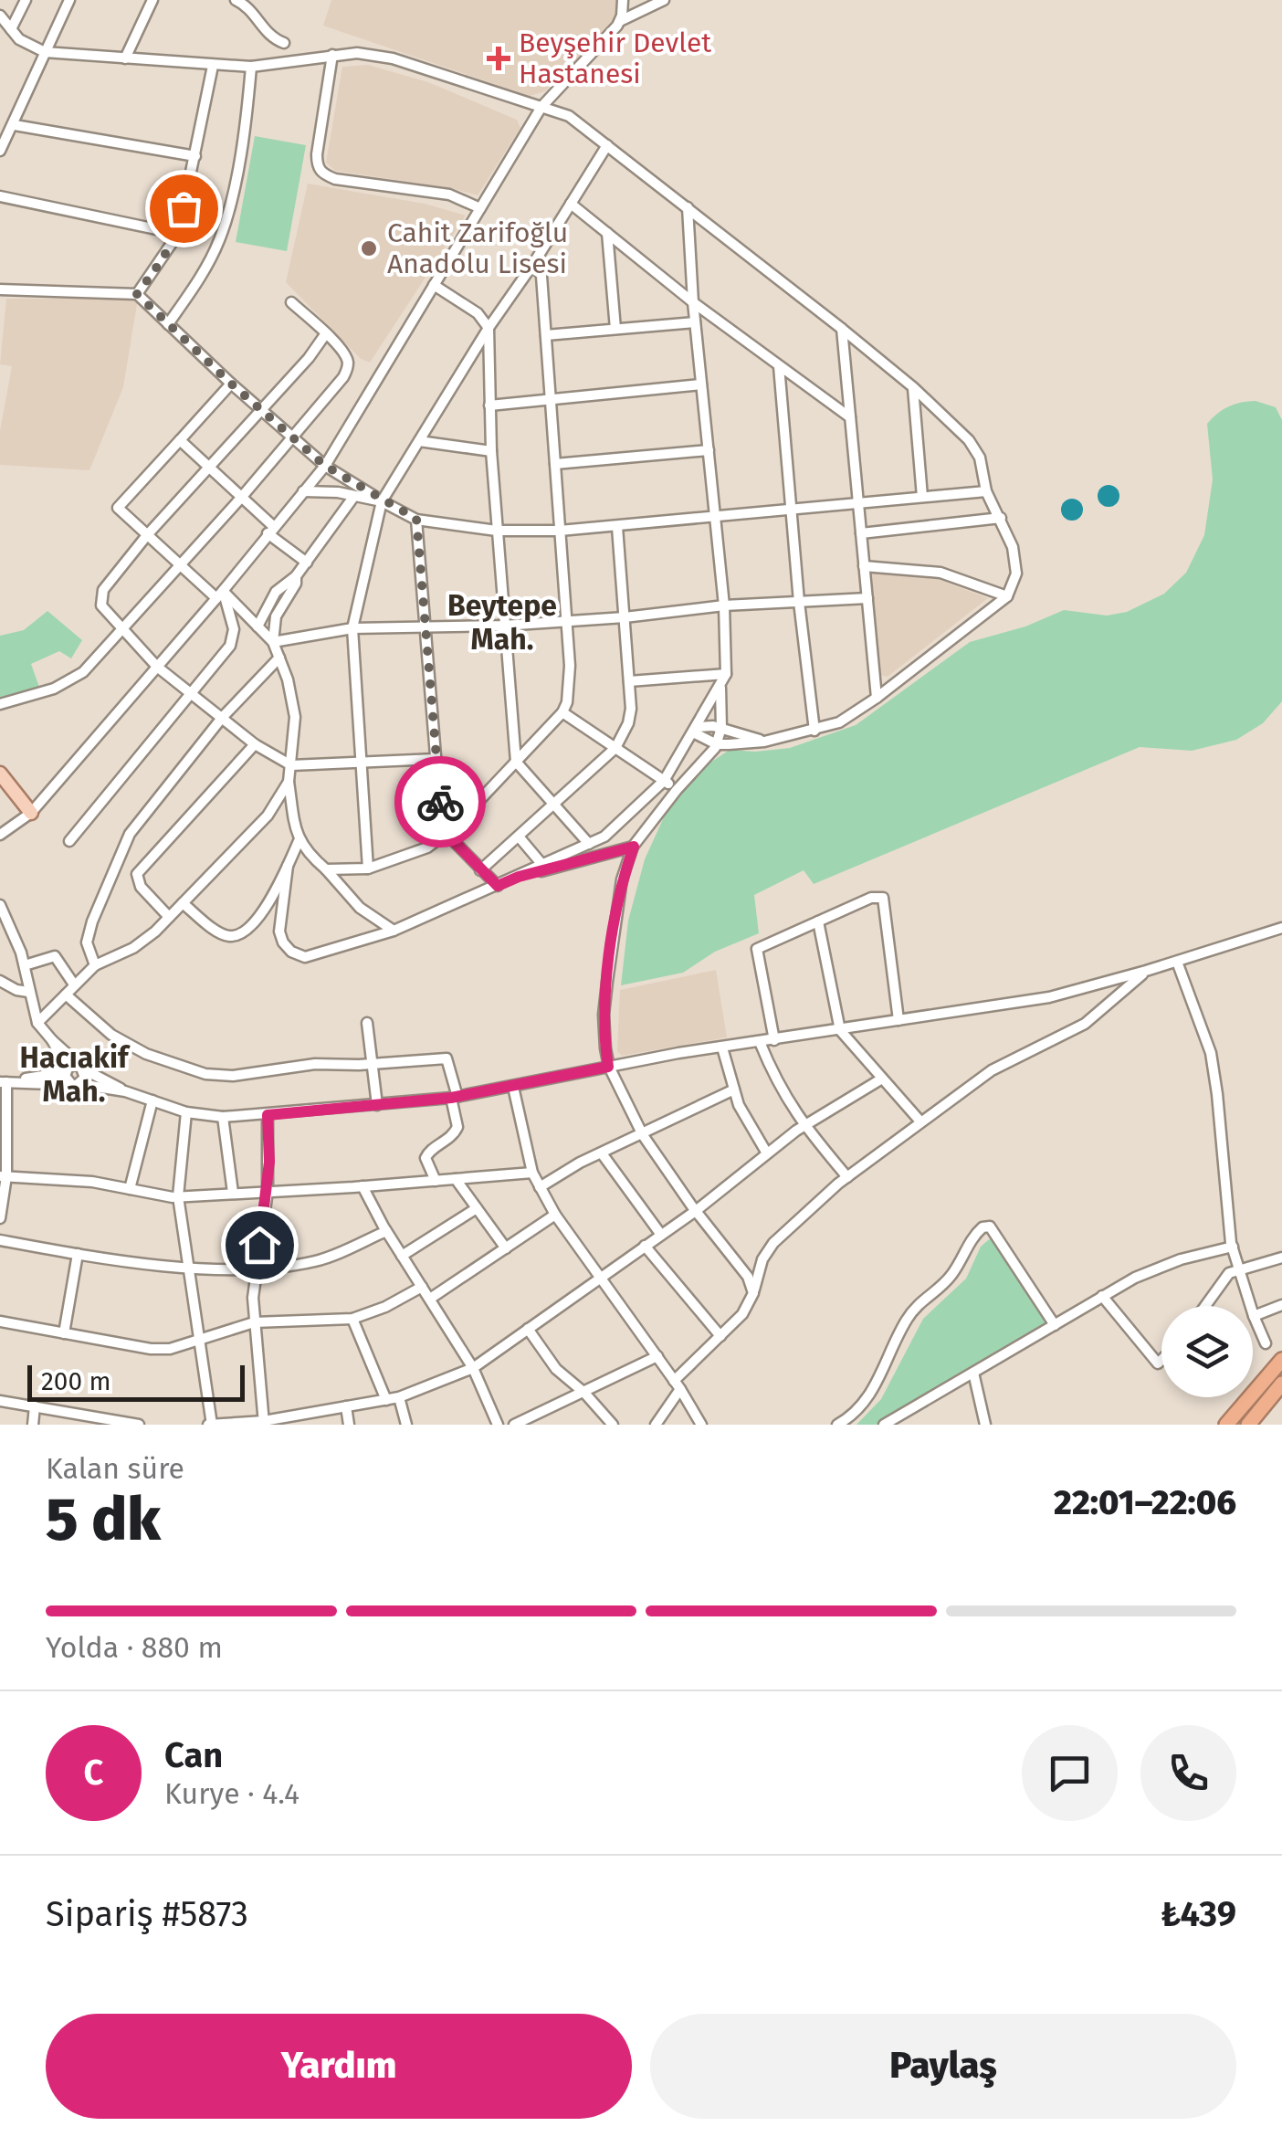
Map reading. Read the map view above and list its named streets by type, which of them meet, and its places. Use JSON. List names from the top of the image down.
{
  "districts": ["Beytepe Mah.", "Hacıakif Mah."],
  "places": {
    "health": ["Beyşehir Devlet Hastanesi"],
    "other": ["Cahit Zarifoğlu Anadolu Lisesi"]
  },
  "scale_bar": "200 m",
  "page": {
    "scale": "200 m",
    "heading": ["5 dk", "Kalan süre", "22:01–22:06"],
    "panel": [
      "Can",
      "Kurye · 4.4",
      "Sipariş #5873",
      "₺439"
    ],
    "bar": "Yolda · 880 m",
    "round": "C",
    "buttons": ["Yardım", "Paylaş"]
  }
}
